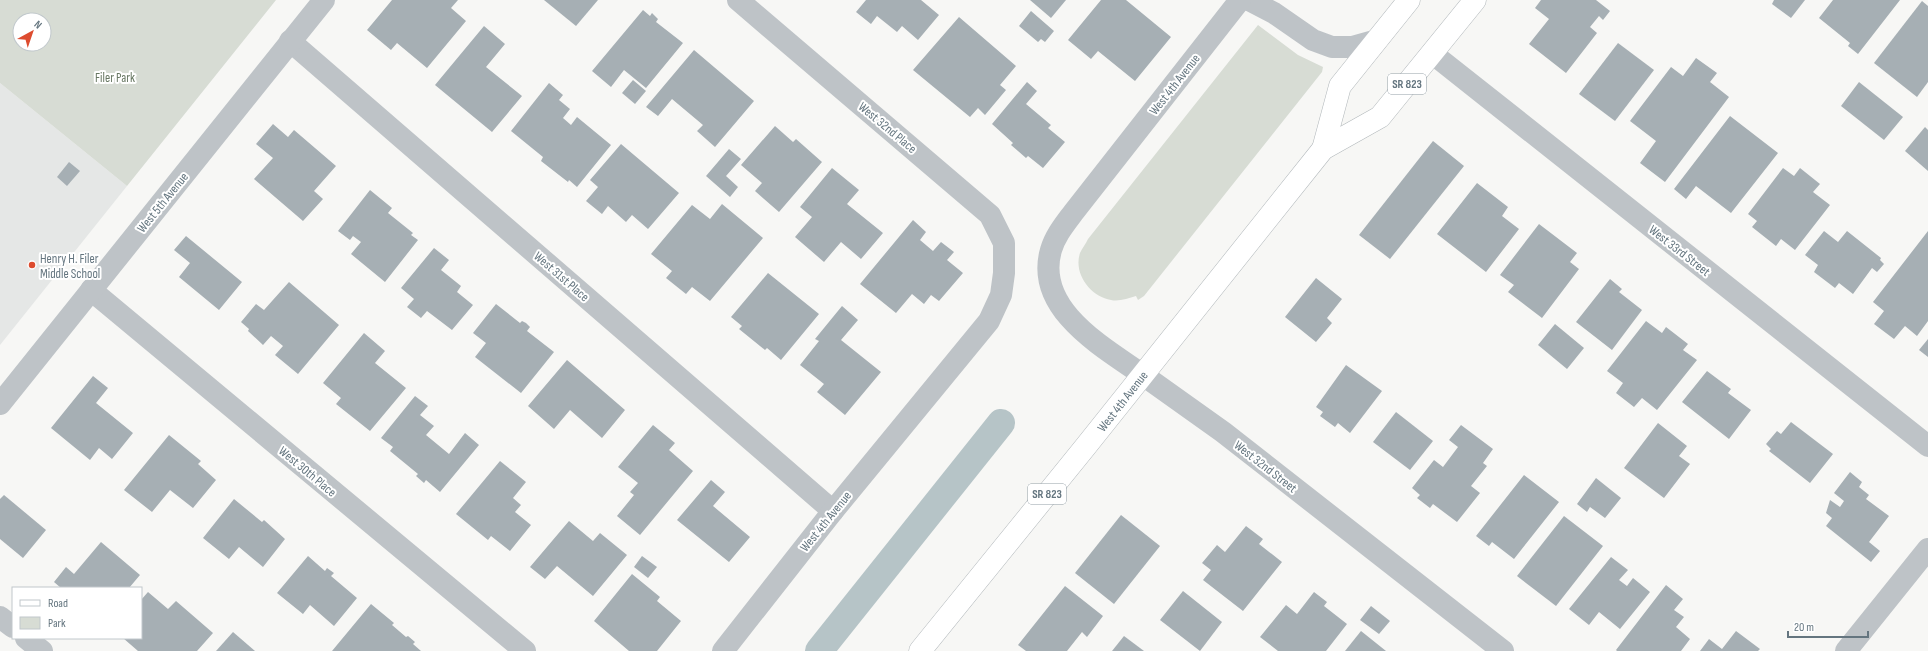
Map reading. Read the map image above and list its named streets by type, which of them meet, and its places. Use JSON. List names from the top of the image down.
{
  "streets": {
    "main road": ["West 4th Avenue", "SR 823"],
    "street": [
      "West 32nd Place",
      "West 5th Avenue",
      "West 33rd Street",
      "West 31st Place",
      "West 32nd Street",
      "West 30th Place"
    ]
  },
  "crossings": [
    ["West 4th Avenue", "West 32nd Place"],
    ["West 4th Avenue", "West 33rd Street"],
    ["West 4th Avenue", "West 31st Place"],
    ["West 4th Avenue", "West 32nd Street"],
    ["West 5th Avenue", "West 31st Place"],
    ["West 5th Avenue", "West 30th Place"]
  ],
  "parks": ["Filer Park"],
  "places": ["Henry H. Filer Middle School"],
  "legend": ["Road", "Park"],
  "scale_bar": "20 m",
  "north": "top right"
}
